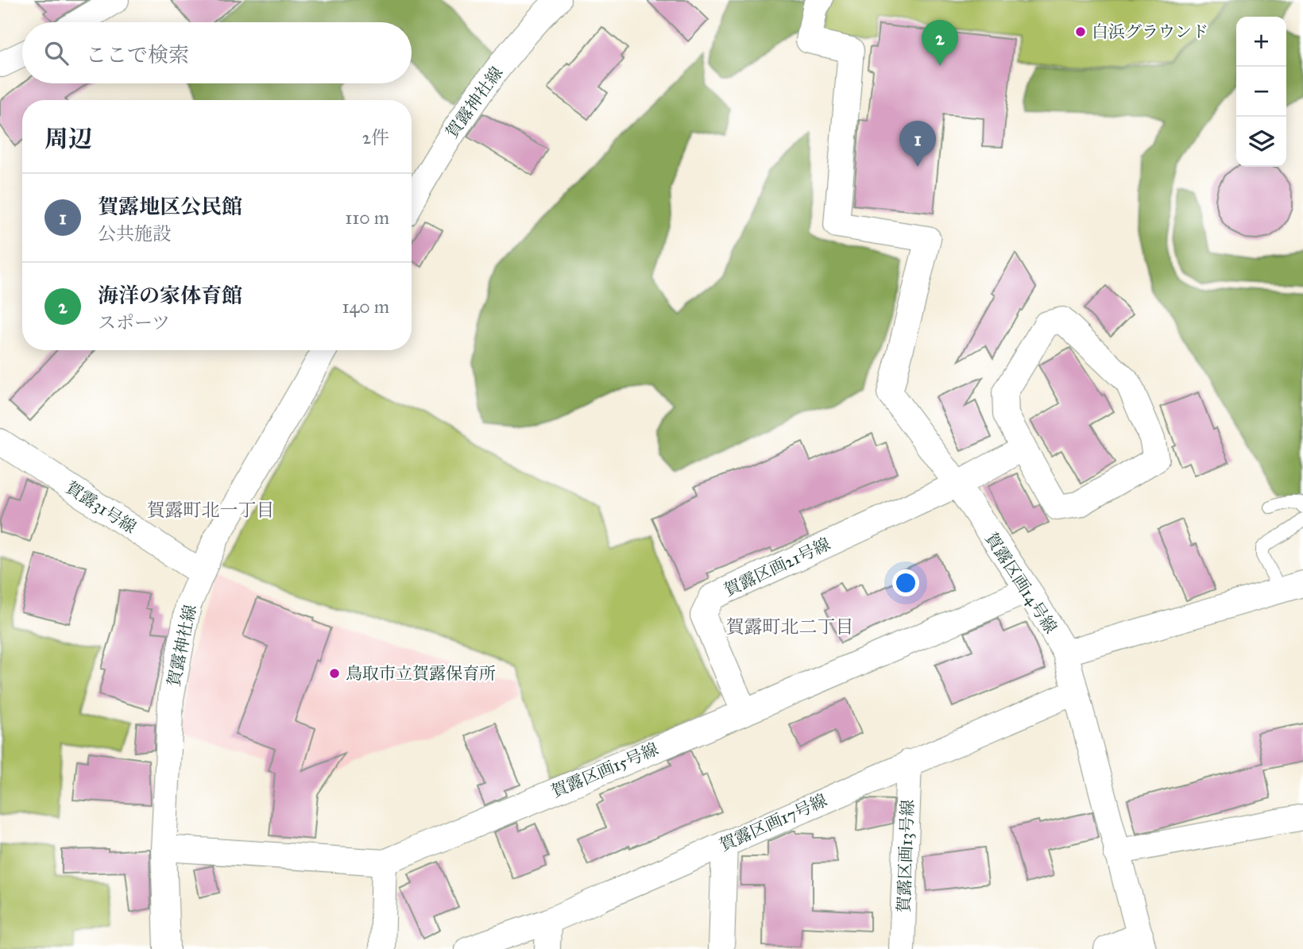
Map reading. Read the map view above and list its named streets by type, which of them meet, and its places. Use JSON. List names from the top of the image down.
{
  "streets": {
    "street": [
      "賀露神社線",
      "賀露31号線",
      "賀露区画21号線",
      "賀露区画14号線",
      "賀露区画15号線",
      "賀露区画17号線",
      "賀露区画13号線"
    ]
  },
  "crossings": [
    ["賀露神社線", "賀露31号線"],
    ["賀露神社線", "賀露区画15号線"],
    ["賀露区画21号線", "賀露区画14号線"],
    ["賀露区画21号線", "賀露区画15号線"],
    ["賀露区画14号線", "賀露区画15号線"],
    ["賀露区画14号線", "賀露区画17号線"],
    ["賀露区画17号線", "賀露区画13号線"]
  ],
  "districts": ["賀露町北一丁目", "賀露町北二丁目"],
  "places": ["白浜グラウンド", "鳥取市立賀露保育所"],
  "page": {
    "map_buttons": ["+", "−"],
    "pins": ["2", "1"],
    "search": "ここで検索",
    "heading": ["周辺", "2件"],
    "list": [
      {
        "mark": "1",
        "name": "賀露地区公民館",
        "note": "公共施設",
        "value": "110 m"
      },
      {
        "mark": "2",
        "name": "海洋の家体育館",
        "note": "スポーツ",
        "value": "140 m"
      }
    ]
  }
}
